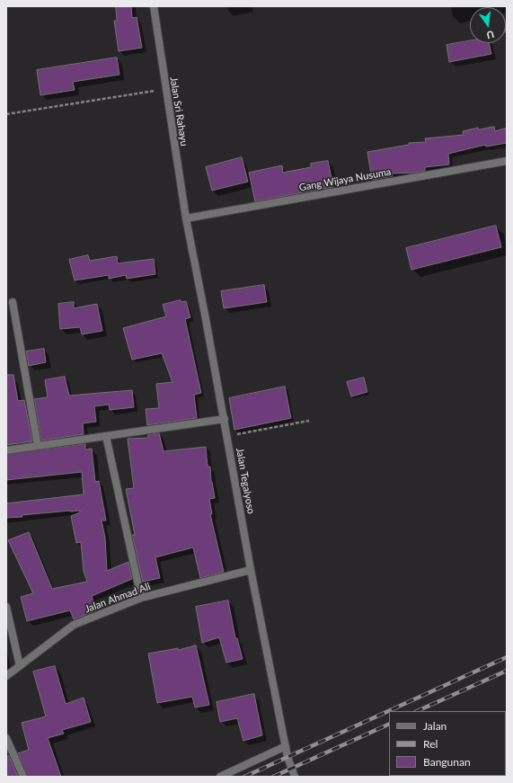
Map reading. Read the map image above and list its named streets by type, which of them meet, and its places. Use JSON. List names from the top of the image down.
{
  "streets": {
    "street": [
      "Jalan Sri Rahayu",
      "Gang Wijaya Nusuma",
      "Jalan Tegalyoso",
      "Jalan Ahmad Ali"
    ]
  },
  "crossings": [
    ["Jalan Sri Rahayu", "Gang Wijaya Nusuma"],
    ["Jalan Sri Rahayu", "Jalan Tegalyoso"],
    ["Gang Wijaya Nusuma", "Jalan Tegalyoso"],
    ["Jalan Tegalyoso", "Jalan Ahmad Ali"]
  ],
  "legend": ["Jalan", "Rel", "Bangunan"],
  "north": "bottom"
}
